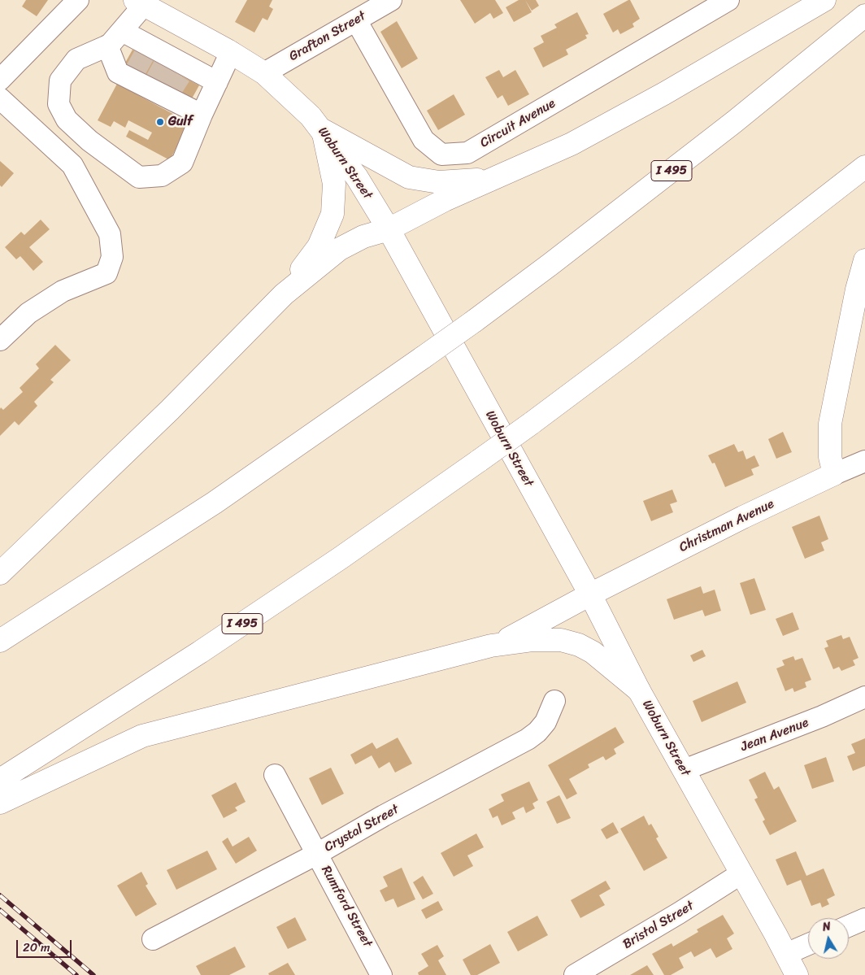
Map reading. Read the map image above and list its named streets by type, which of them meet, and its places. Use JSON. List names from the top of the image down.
{
  "streets": {
    "main road": ["Woburn Street", "I 495", "Christman Avenue"],
    "street": [
      "Grafton Street",
      "Circuit Avenue",
      "Jean Avenue",
      "Crystal Street",
      "Rumford Street",
      "Bristol Street"
    ]
  },
  "crossings": [
    ["Grafton Street", "Circuit Avenue"],
    ["Grafton Street", "Woburn Street"],
    ["Woburn Street", "Christman Avenue"],
    ["Woburn Street", "Jean Avenue"],
    ["Woburn Street", "Bristol Street"],
    ["Crystal Street", "Rumford Street"]
  ],
  "places": ["Gulf"],
  "scale_bar": "20 m",
  "north": "top"
}
